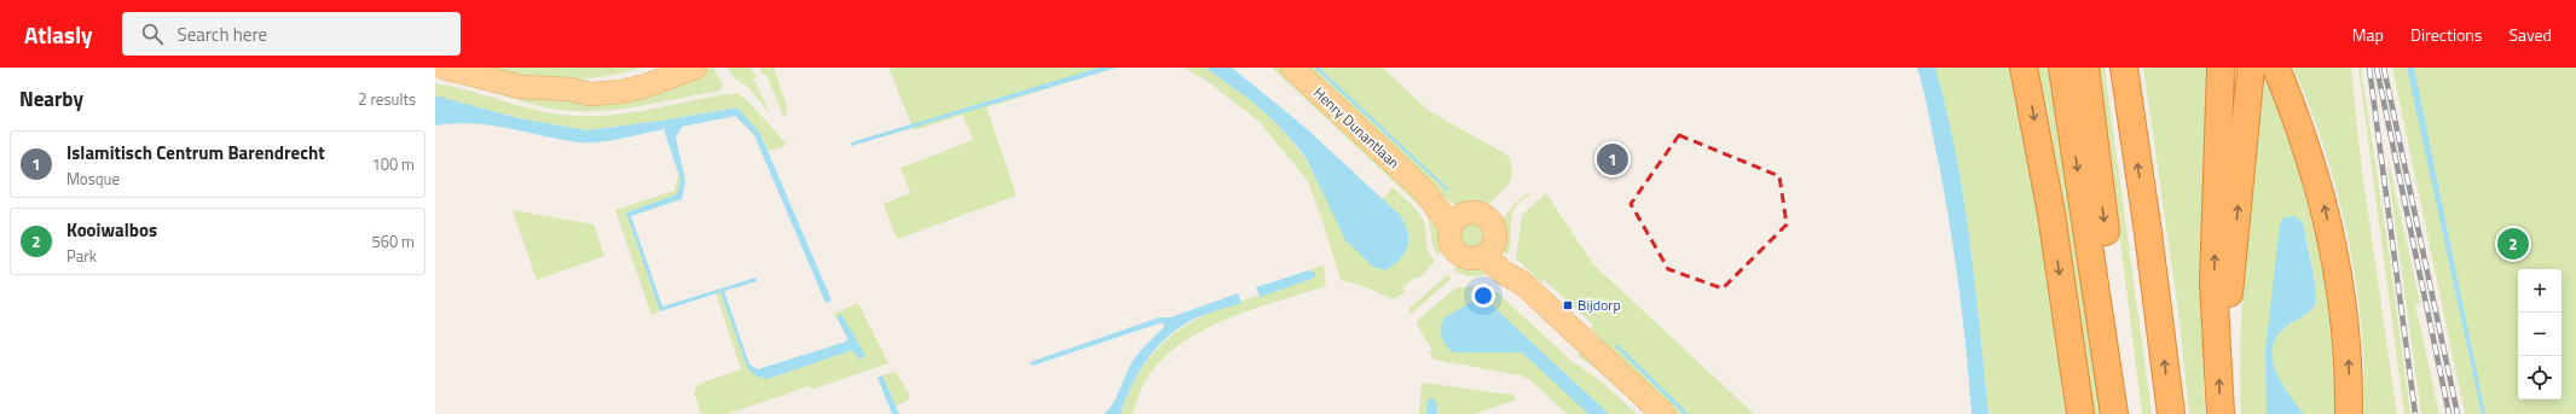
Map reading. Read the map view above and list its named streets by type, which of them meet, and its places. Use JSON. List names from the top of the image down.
{
  "streets": {
    "main road": ["Henry Dunantlaan"]
  },
  "places": {
    "transit": ["Bijdorp"]
  },
  "page": {
    "header": "Atlasly",
    "search": "Search here",
    "nav": ["Map", "Directions", "Saved"],
    "heading": ["Nearby", "2 results"],
    "list": [
      {
        "mark": "1",
        "name": "Islamitisch Centrum Barendrecht",
        "note": "Mosque",
        "value": "100 m"
      },
      {
        "mark": "2",
        "name": "Kooiwalbos",
        "note": "Park",
        "value": "560 m"
      }
    ],
    "pins": ["1", "2"],
    "map_buttons": ["+", "−"]
  }
}
